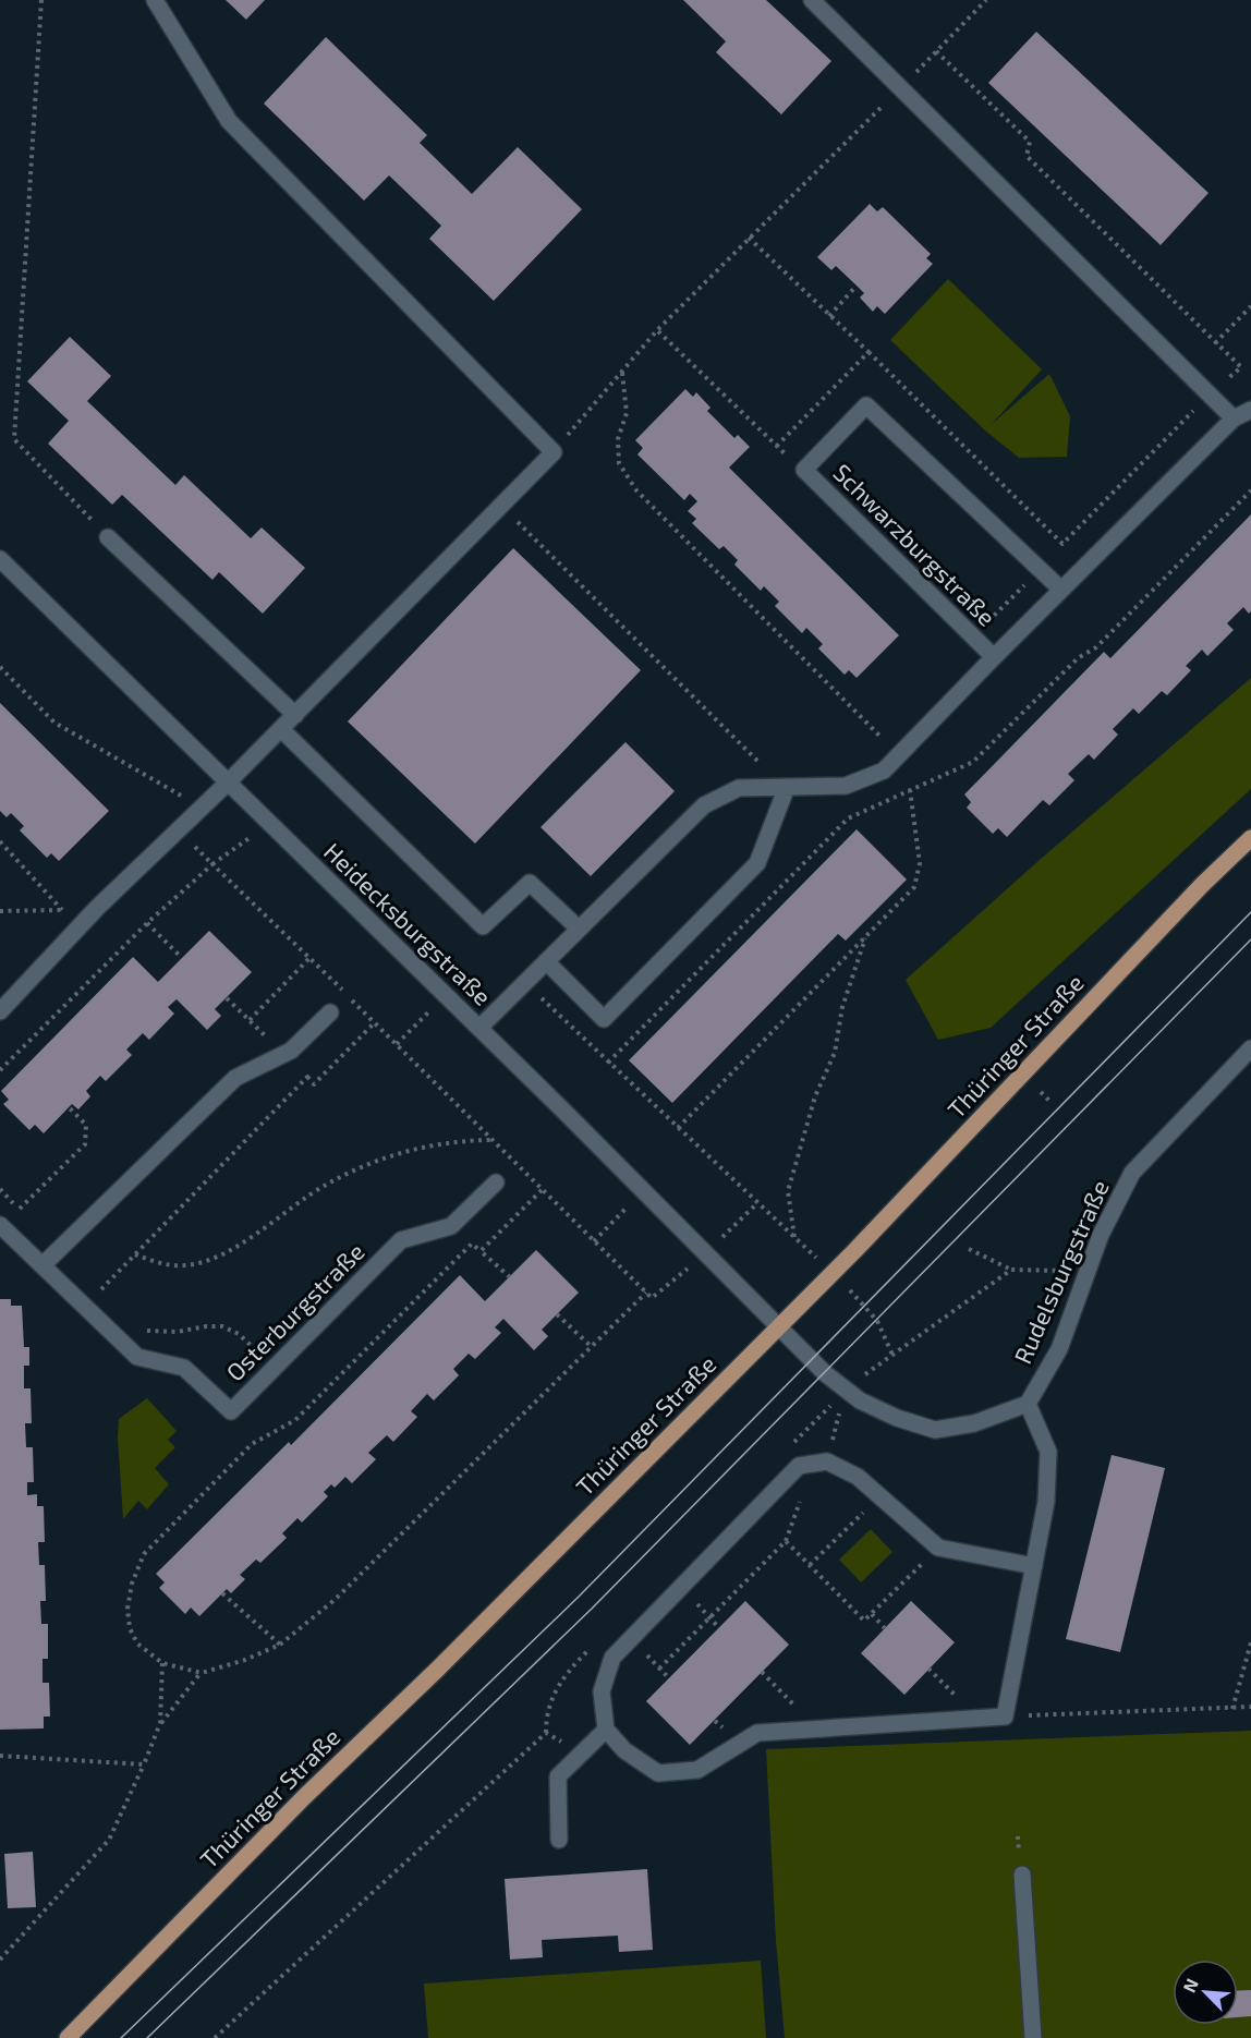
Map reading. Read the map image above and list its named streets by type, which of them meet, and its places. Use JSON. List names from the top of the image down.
{
  "streets": {
    "main road": ["Thüringer Straße"],
    "street": [
      "Schwarzburgstraße",
      "Heidecksburgstraße",
      "Rudelsburgstraße",
      "Osterburgstraße"
    ]
  },
  "crossings": [
    ["Schwarzburgstraße", "Heidecksburgstraße"],
    ["Heidecksburgstraße", "Thüringer Straße"],
    ["Heidecksburgstraße", "Rudelsburgstraße"],
    ["Thüringer Straße", "Rudelsburgstraße"]
  ],
  "north": "top left"
}
